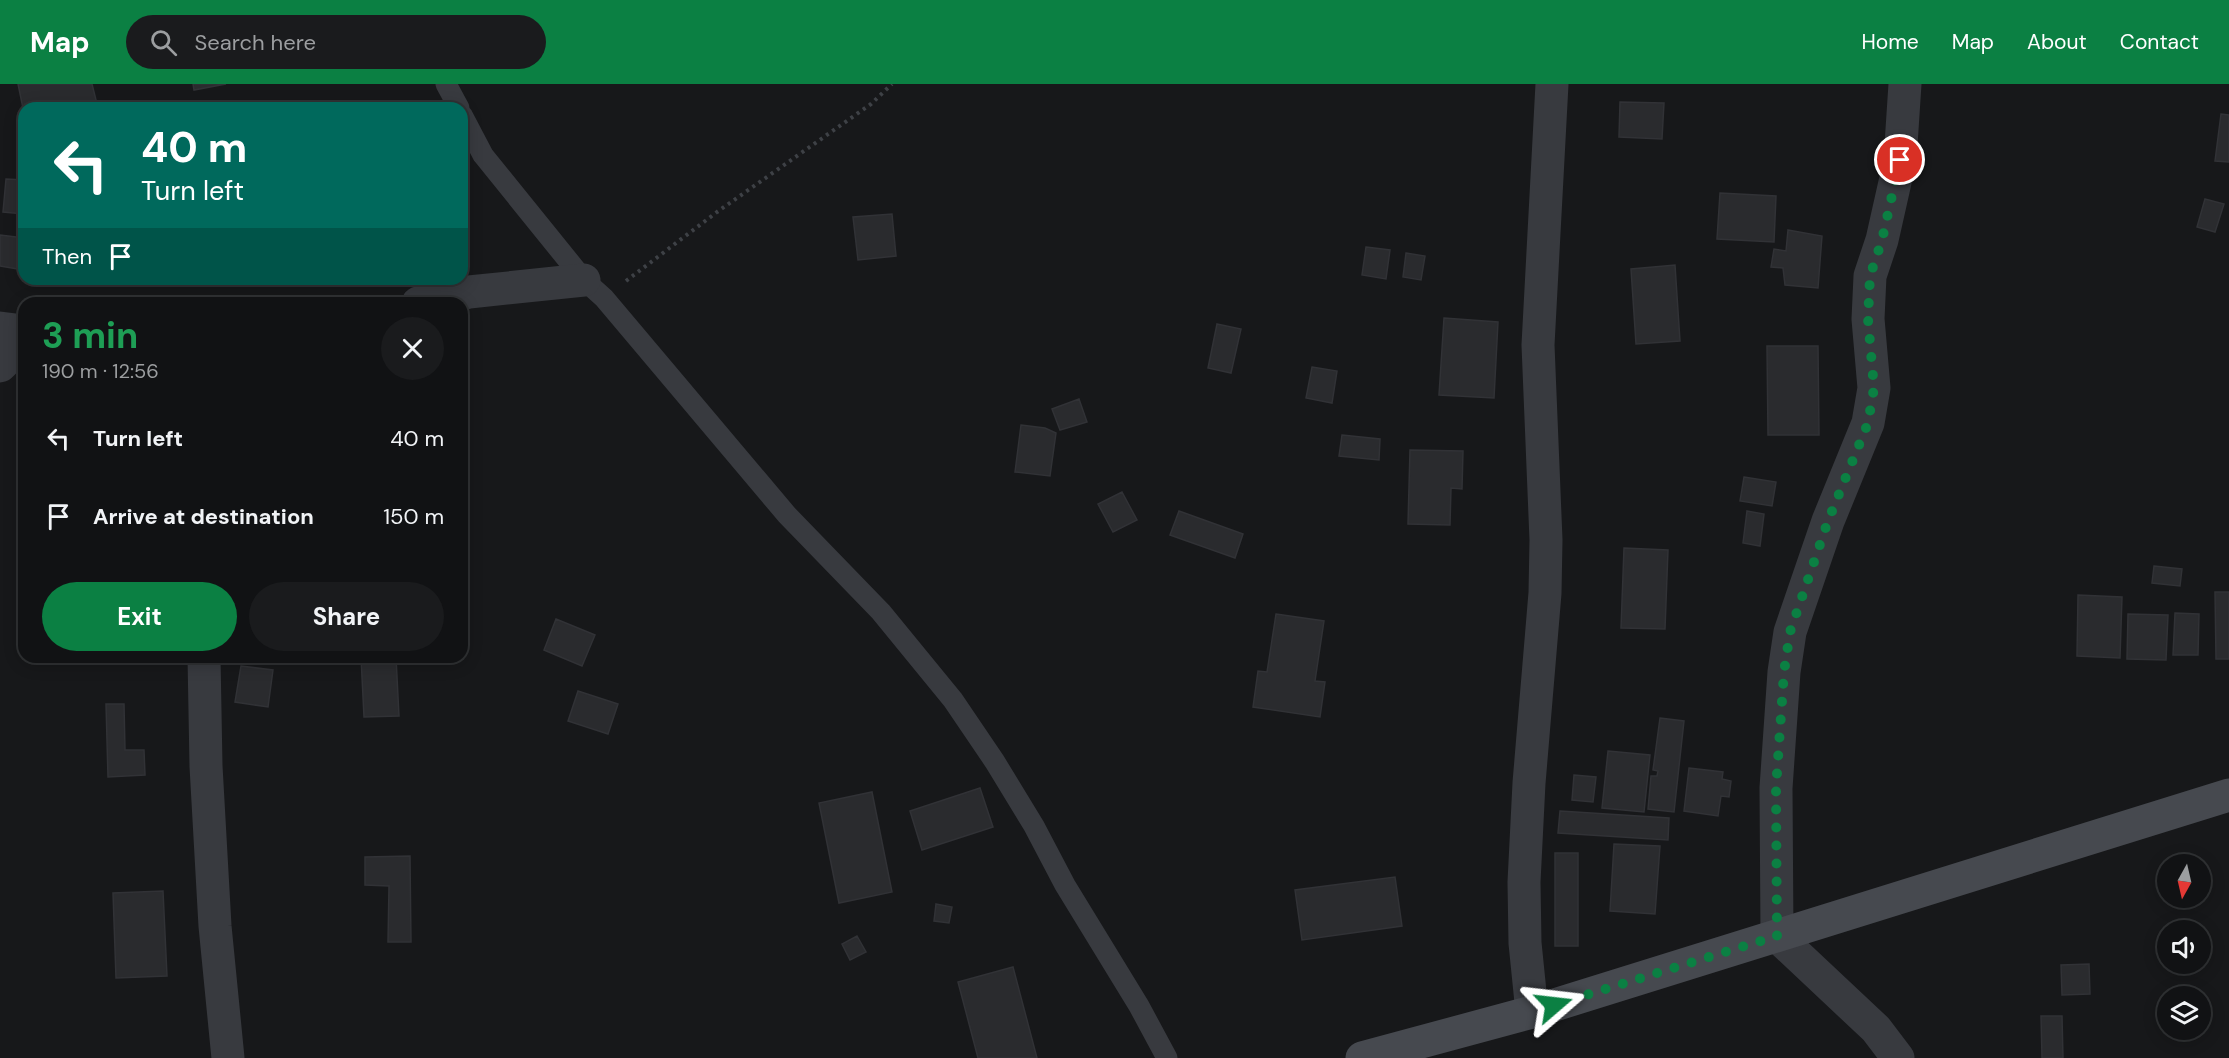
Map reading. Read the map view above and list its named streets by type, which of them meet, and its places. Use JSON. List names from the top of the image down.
{
  "north": "bottom",
  "page": {
    "header": "Map",
    "search": "Search here",
    "nav": [
      "Home",
      "Map",
      "About",
      "Contact"
    ],
    "turn": ["40 m", "Turn left"],
    "then": "Then",
    "heading": ["3 min", "190 m · 12:56"],
    "list": [
      {
        "name": "Turn left",
        "value": "40 m"
      },
      {
        "name": "Arrive at destination",
        "value": "150 m"
      }
    ],
    "buttons": ["Exit", "Share"]
  }
}
